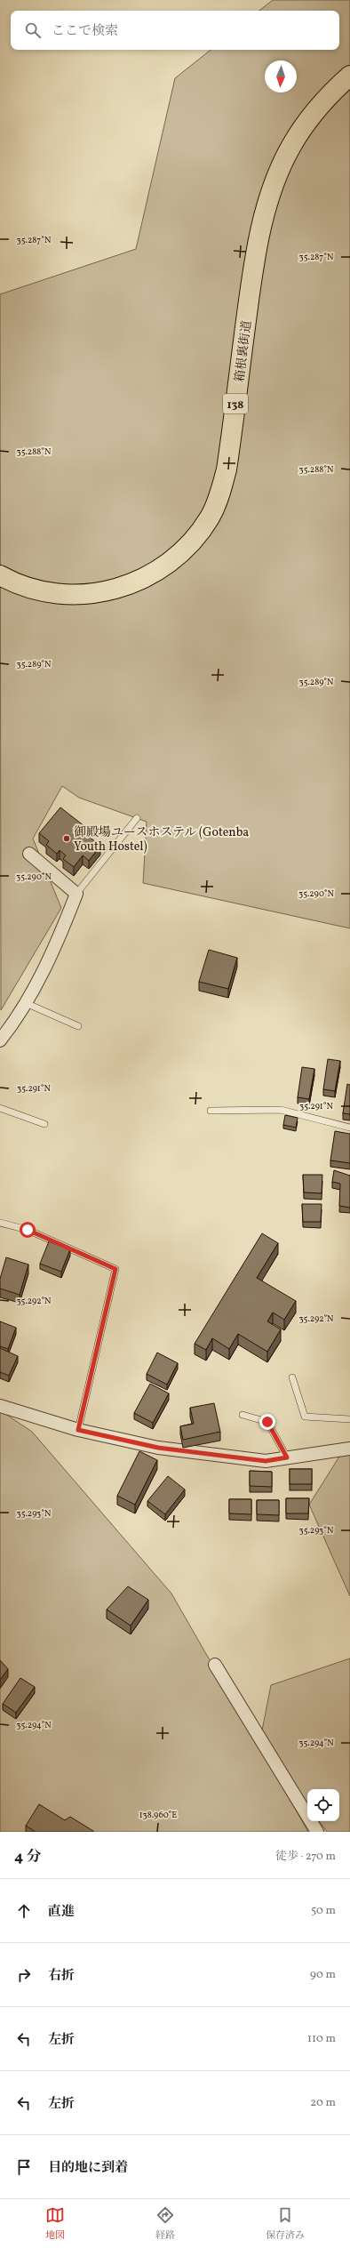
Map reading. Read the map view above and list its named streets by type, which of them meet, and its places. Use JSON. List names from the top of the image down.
{
  "streets": {
    "highway": ["箱根裏街道", "138"]
  },
  "places": ["御殿場ユースホステル (Gotenba Youth Hostel)"],
  "north": "bottom",
  "page": {
    "search": "ここで検索",
    "heading": ["4 分", "徒歩 · 270 m"],
    "list": [
      ["直進", "50 m"],
      ["右折", "90 m"],
      ["左折", "110 m"],
      ["左折", "20 m"],
      "目的地に到着"
    ],
    "nav": ["地図", "経路", "保存済み"]
  },
  "coordinates": [
    "35.287°N",
    "35.288°N",
    "35.289°N",
    "35.290°N",
    "35.291°N",
    "35.292°N",
    "35.293°N",
    "35.294°N",
    "138.960°E"
  ]
}
